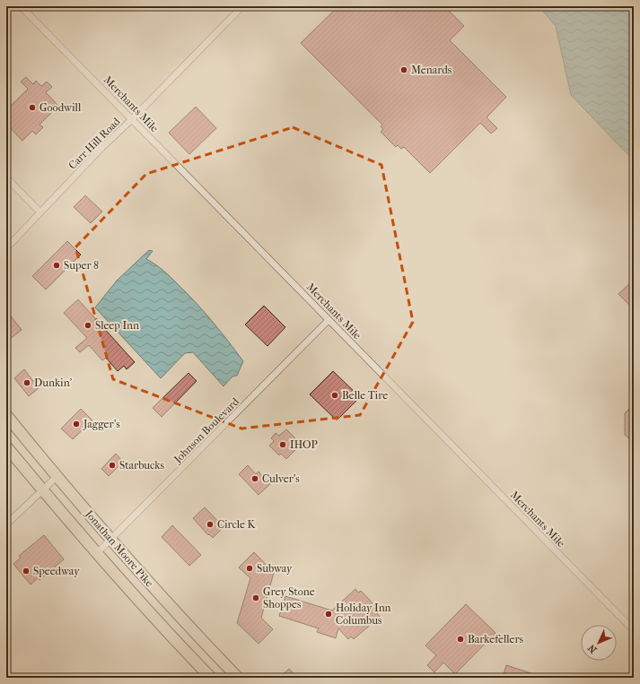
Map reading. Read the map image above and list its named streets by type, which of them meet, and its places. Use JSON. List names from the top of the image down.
{
  "streets": {
    "highway": ["Jonathan Moore Pike"],
    "street": ["Merchants Mile", "Carr Hill Road", "Johnson Boulevard"]
  },
  "crossings": [
    ["Merchants Mile", "Carr Hill Road"],
    ["Merchants Mile", "Johnson Boulevard"],
    ["Johnson Boulevard", "Jonathan Moore Pike"]
  ],
  "places": [
    "Menards",
    "Goodwill",
    "Super 8",
    "Sleep Inn",
    "Dunkin'",
    "Belle Tire",
    "Jagger's",
    "IHOP",
    "Starbucks",
    "Culver's",
    "Circle K",
    "Subway",
    "Speedway",
    "Grey Stone Shoppes",
    "Holiday Inn Columbus",
    "Barkefellers"
  ],
  "north": "bottom left"
}
